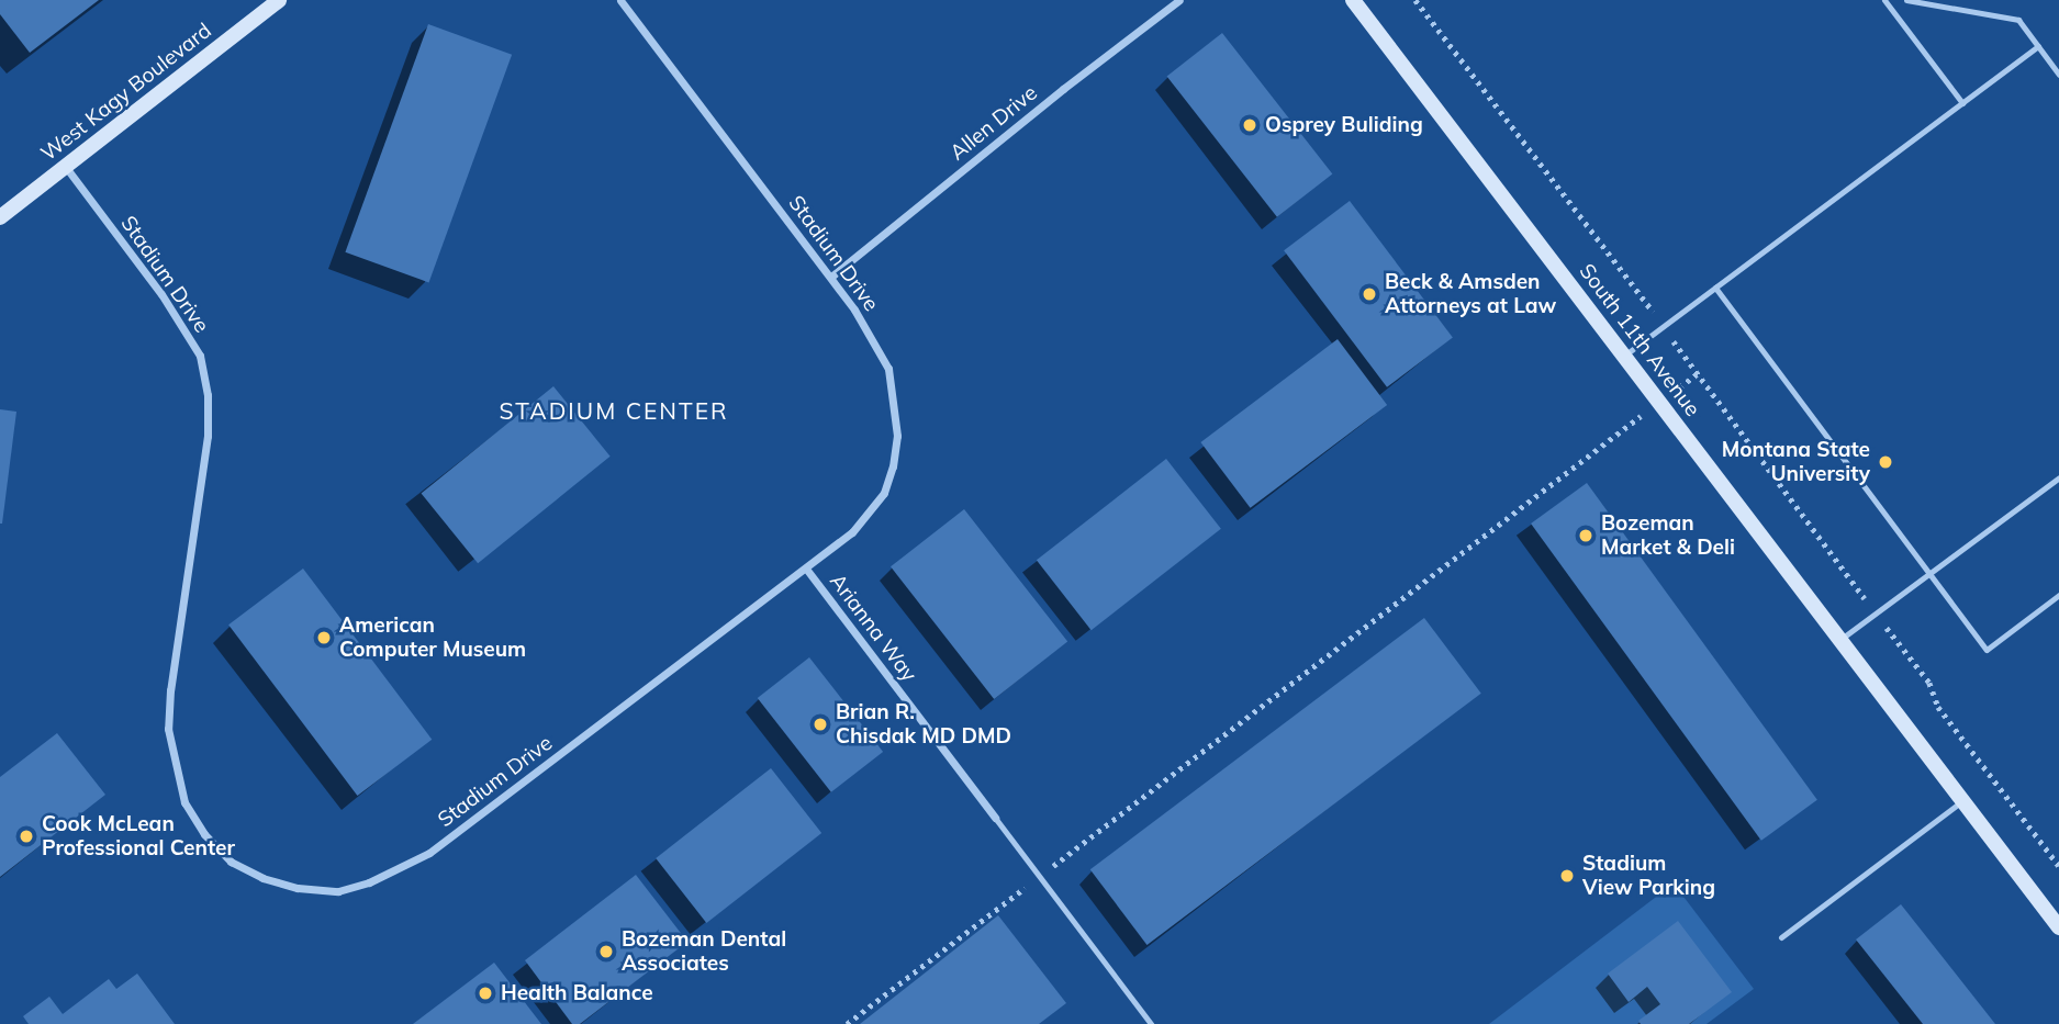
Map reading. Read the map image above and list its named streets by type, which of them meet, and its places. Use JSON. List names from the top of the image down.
{
  "streets": {
    "street": [
      "West Kagy Boulevard",
      "Allen Drive",
      "Stadium Drive",
      "South 11th Avenue",
      "Arianna Way"
    ]
  },
  "crossings": [
    ["West Kagy Boulevard", "Stadium Drive"],
    ["Allen Drive", "Stadium Drive"],
    ["Stadium Drive", "Arianna Way"]
  ],
  "districts": ["STADIUM CENTER"],
  "places": [
    "Osprey Buliding",
    "Beck & Amsden Attorneys at Law",
    "Montana State University",
    "Bozeman Market & Deli",
    "American Computer Museum",
    "Brian R. Chisdak MD DMD",
    "Cook McLean Professional Center",
    "Stadium View Parking",
    "Bozeman Dental Associates",
    "Health Balance"
  ]
}
